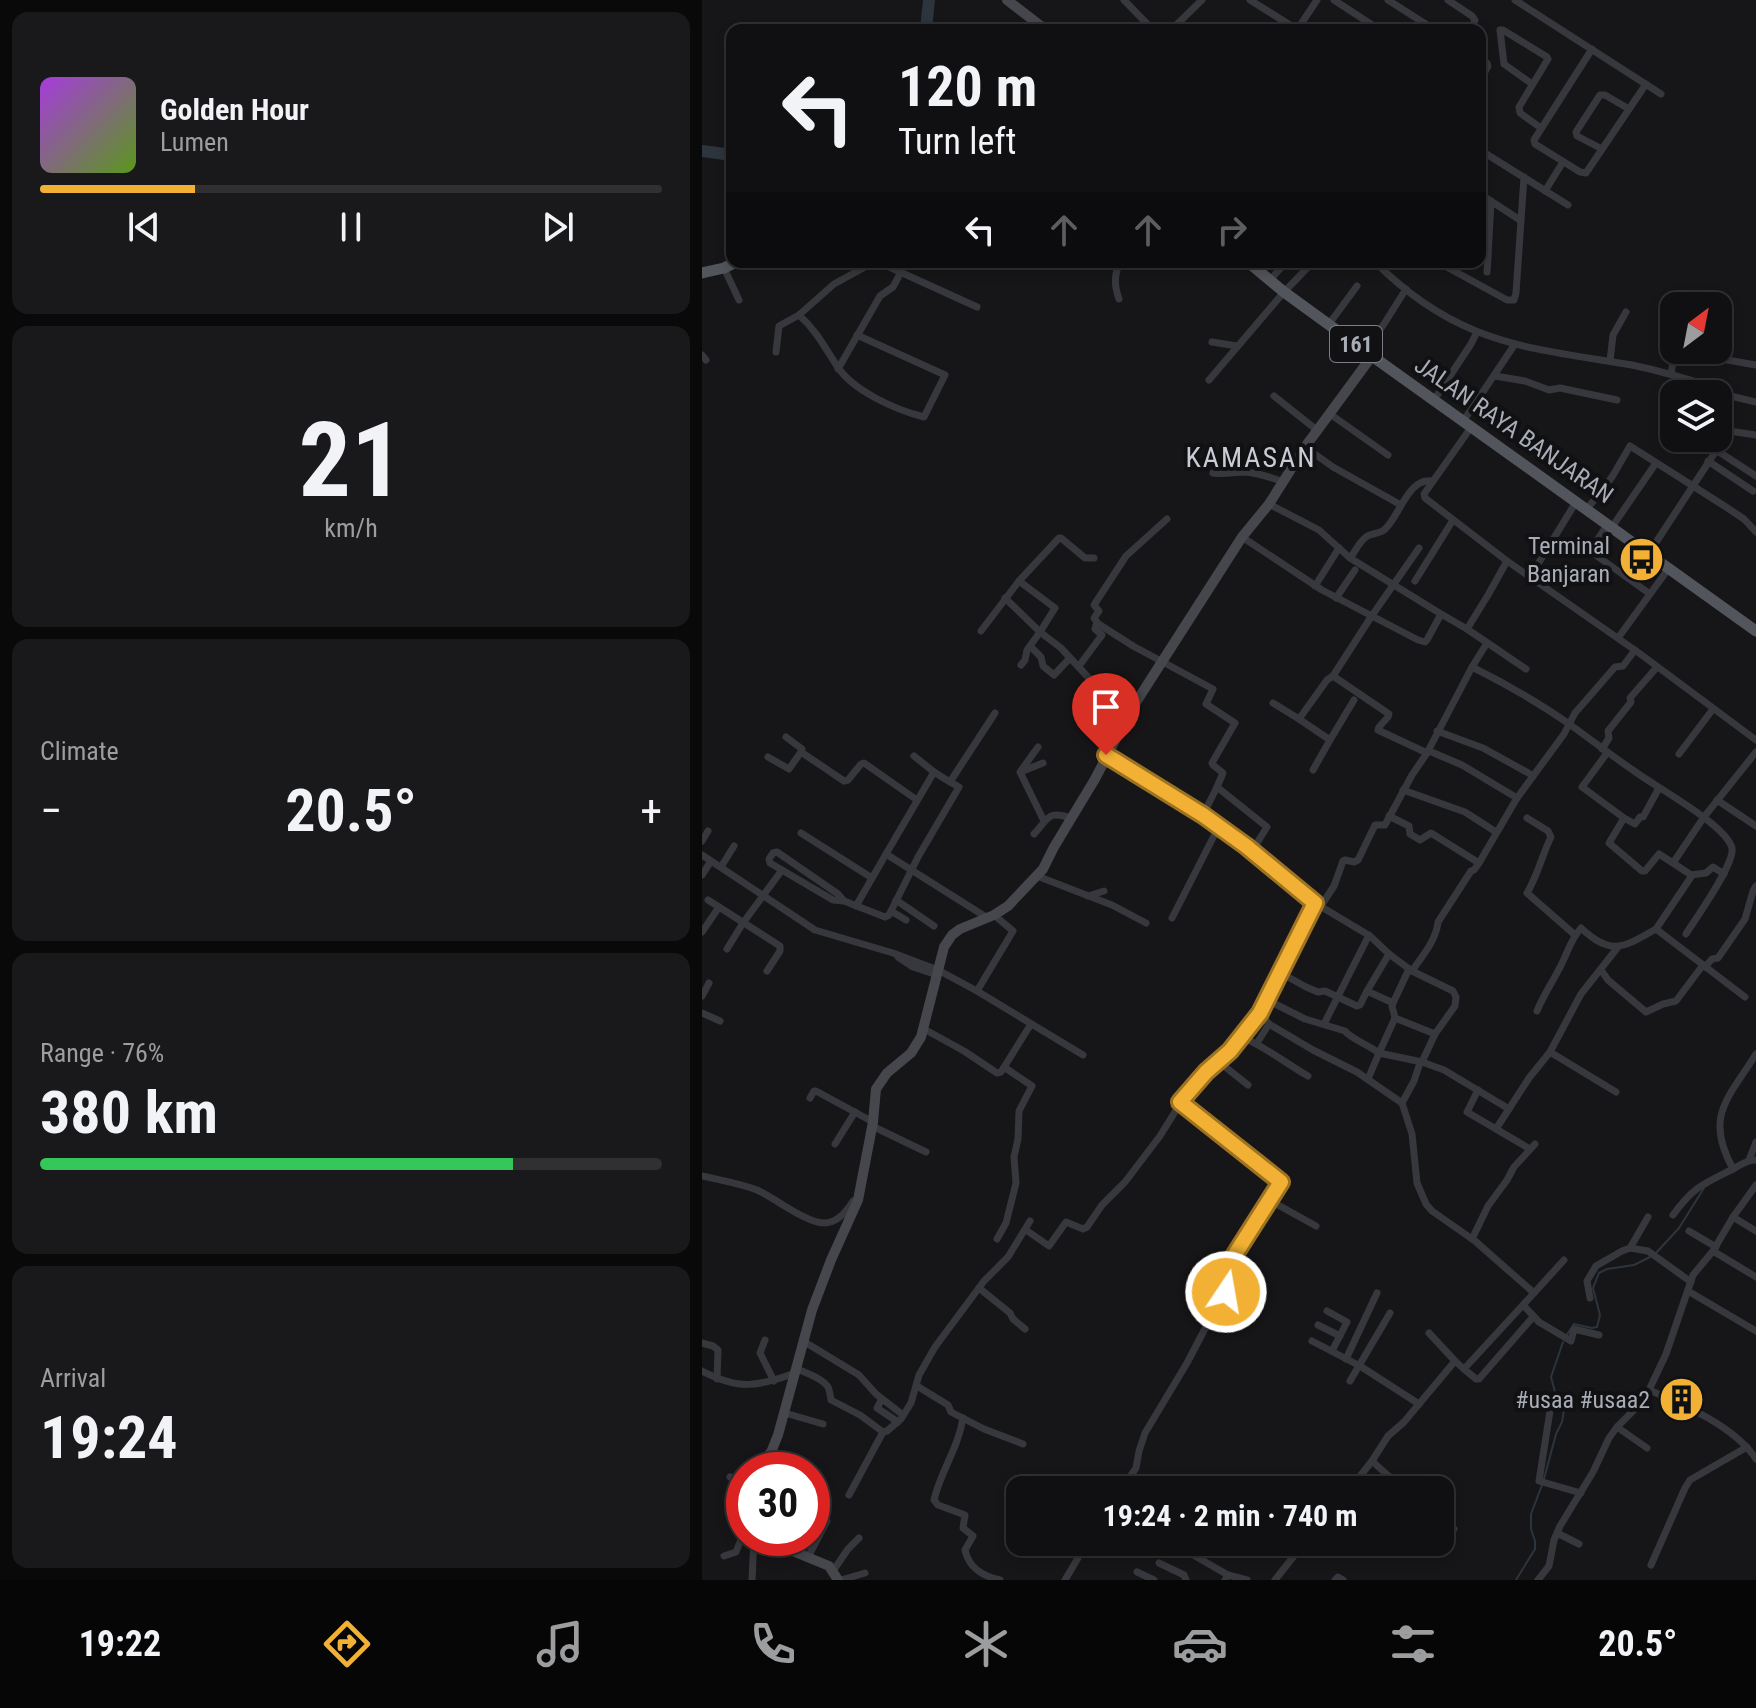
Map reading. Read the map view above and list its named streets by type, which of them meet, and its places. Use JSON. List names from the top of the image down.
{
  "streets": {
    "main road": ["161", "JALAN RAYA BANJARAN"]
  },
  "districts": ["KAMASAN"],
  "places": {
    "bus stop": ["Terminal Banjaran"],
    "building": ["#usaa #usaa2"]
  },
  "north": "top right",
  "page": {
    "turn": ["120 m", "Turn left"],
    "song": ["Golden Hour", "Lumen"],
    "tile": [
      ["21", "km/h"],
      "Climate",
      ["Range · 76%", "380 km"],
      ["Arrival", "19:24"]
    ],
    "heat": ["−", "20.5°", "+"],
    "limit": "30",
    "trip": "19:24 · 2 min · 740 m",
    "tabs": ["19:22", "20.5°"]
  }
}
